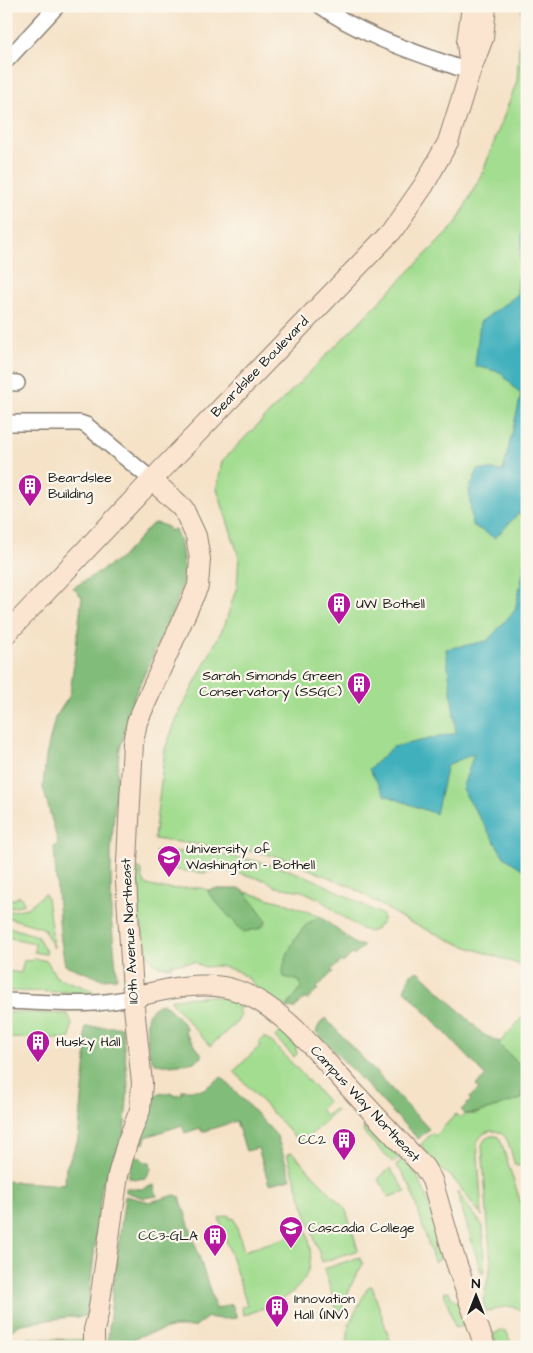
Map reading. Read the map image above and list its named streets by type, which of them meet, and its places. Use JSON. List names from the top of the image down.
{
  "streets": {
    "street": ["Beardslee Boulevard", "110th Avenue Northeast", "Campus Way Northeast"]
  },
  "crossings": [
    ["Beardslee Boulevard", "110th Avenue Northeast"],
    ["110th Avenue Northeast", "Campus Way Northeast"]
  ],
  "places": {
    "building": [
      "Beardslee Building",
      "UW Bothell",
      "Sarah Simonds Green Conservatory (SSGC)",
      "Husky Hall",
      "CC2",
      "CC3-GLA",
      "Innovation Hall (INV)"
    ],
    "school or university": ["University of Washington - Bothell", "Cascadia College"]
  },
  "north": "top"
}
